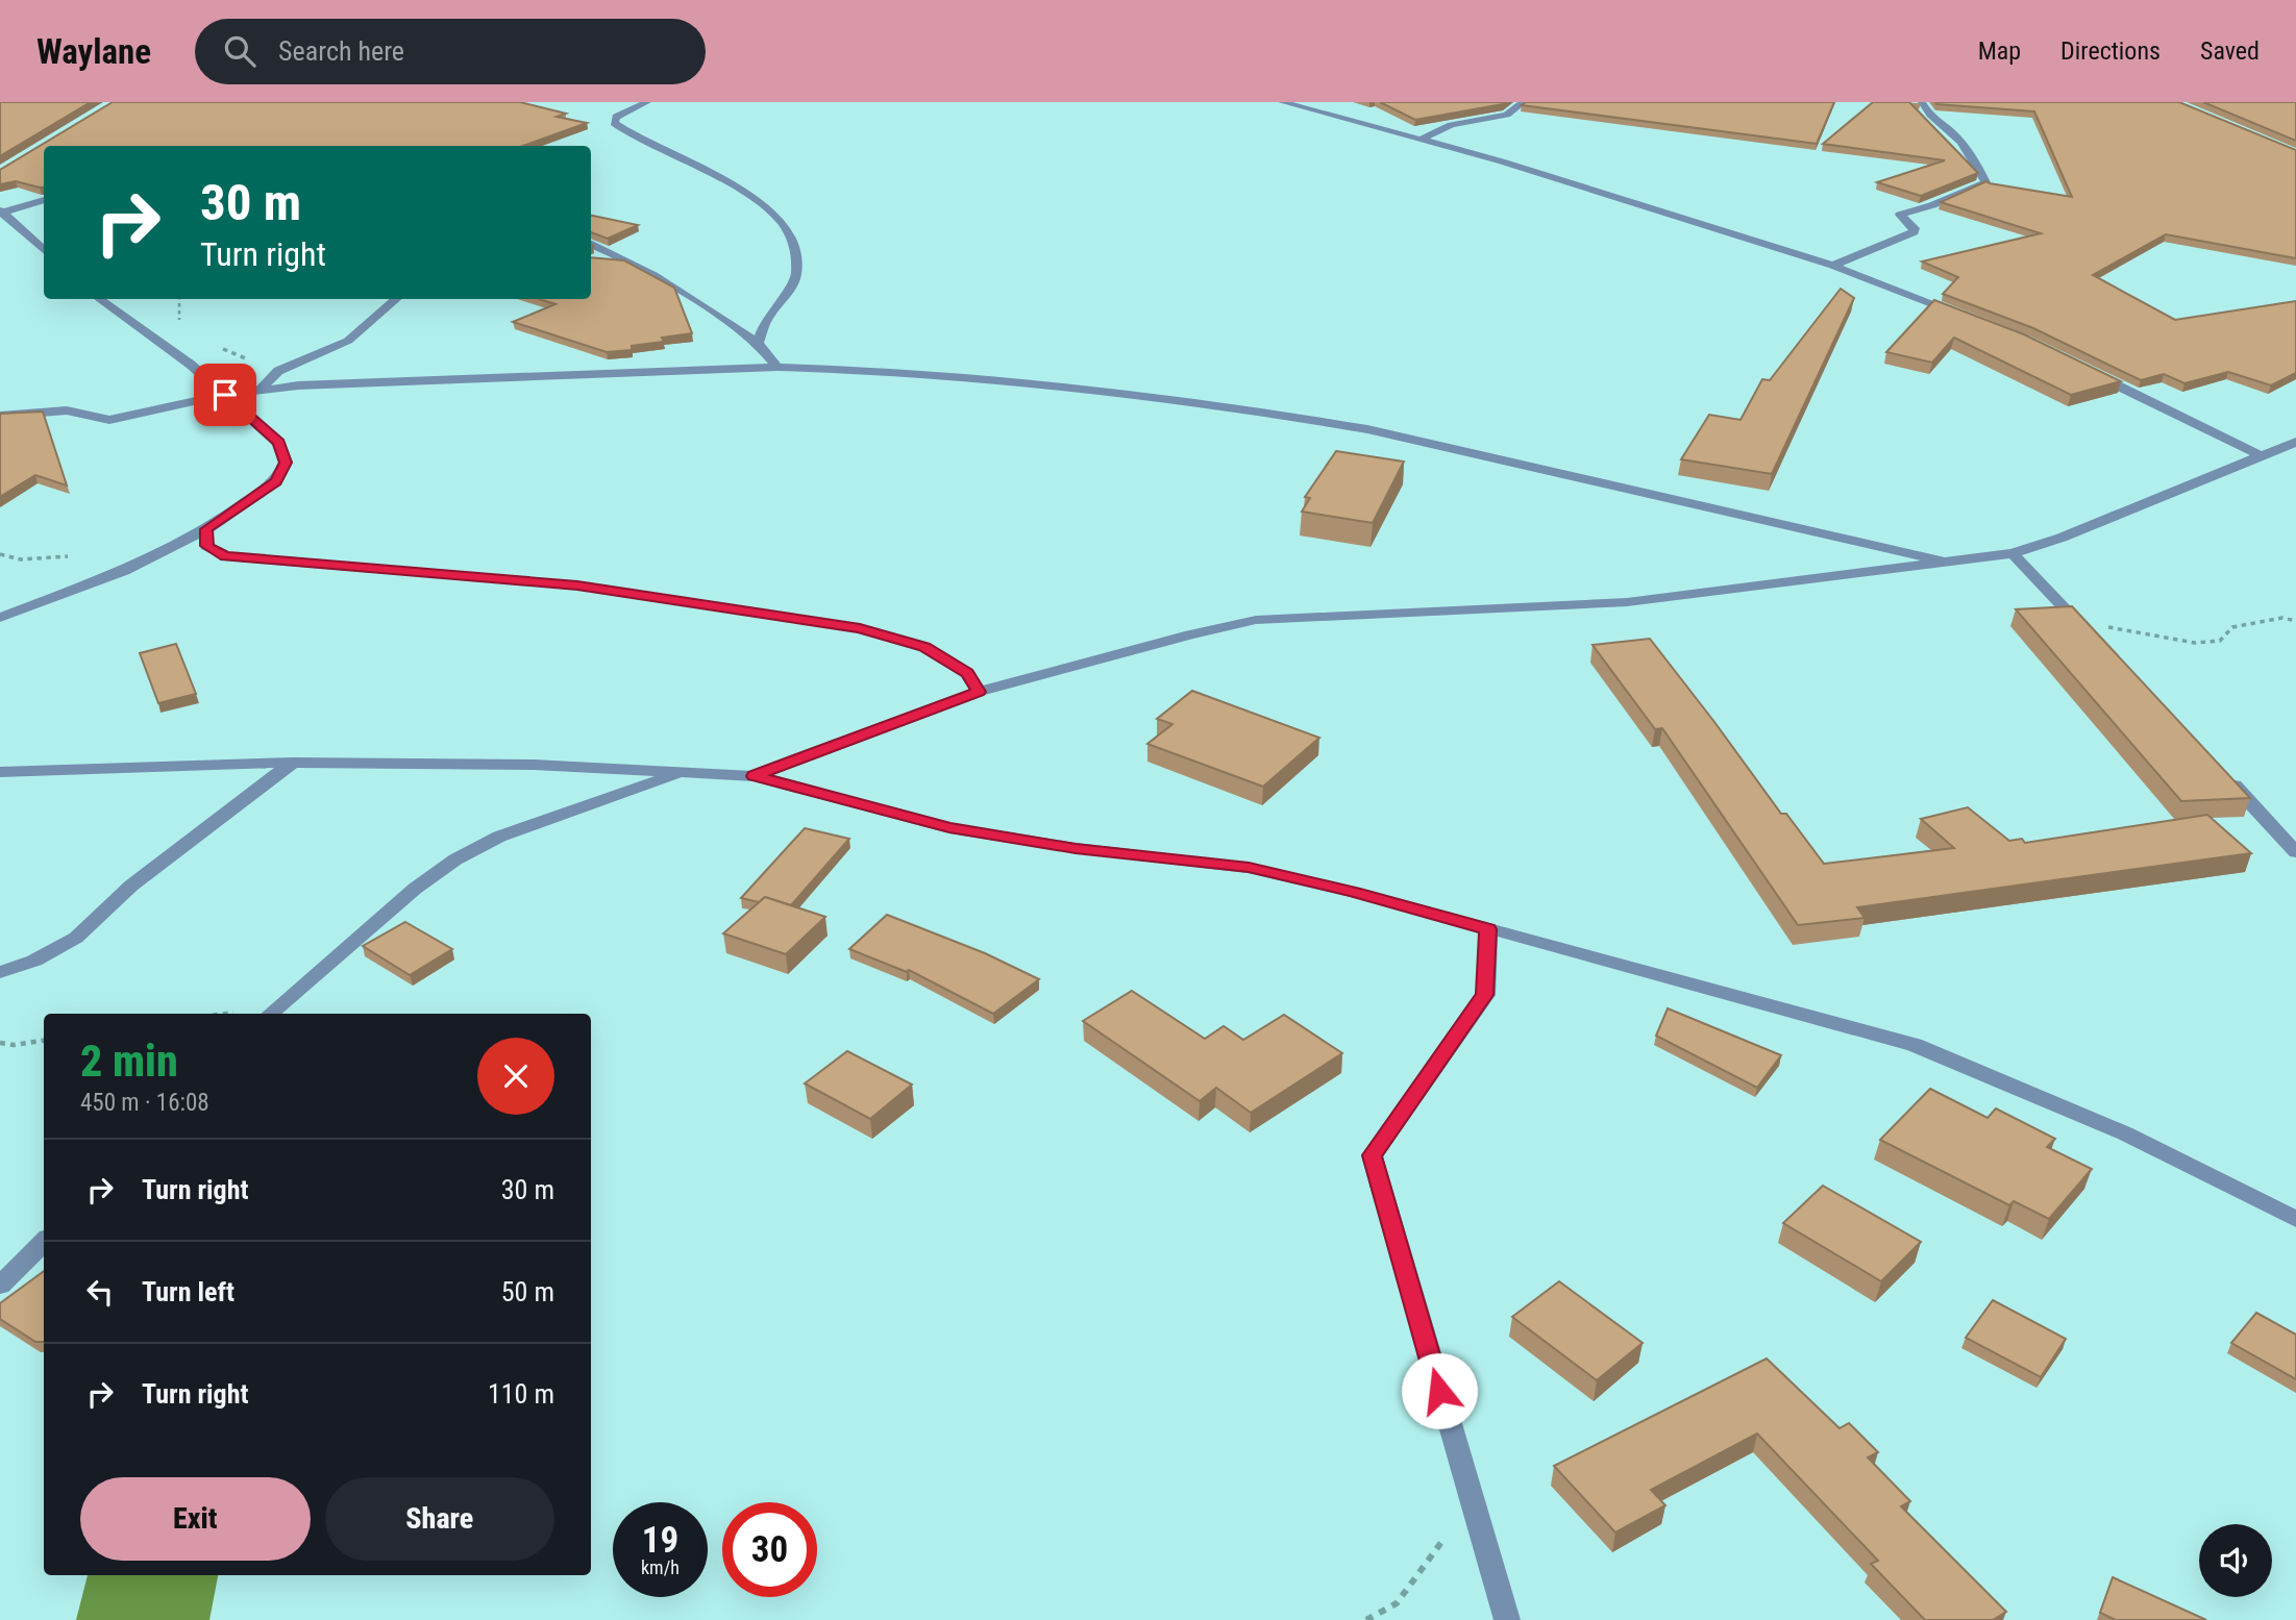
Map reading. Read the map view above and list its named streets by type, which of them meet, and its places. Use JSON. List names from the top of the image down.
{
  "page": {
    "header": "Waylane",
    "search": "Search here",
    "nav": ["Map", "Directions", "Saved"],
    "turn": ["30 m", "Turn right"],
    "heading": ["2 min", "450 m · 16:08"],
    "list": [
      {
        "name": "Turn right",
        "value": "30 m"
      },
      {
        "name": "Turn left",
        "value": "50 m"
      },
      {
        "name": "Turn right",
        "value": "110 m"
      }
    ],
    "buttons": ["Exit", "Share"],
    "speed": "19 km/h",
    "limit": "30"
  }
}
